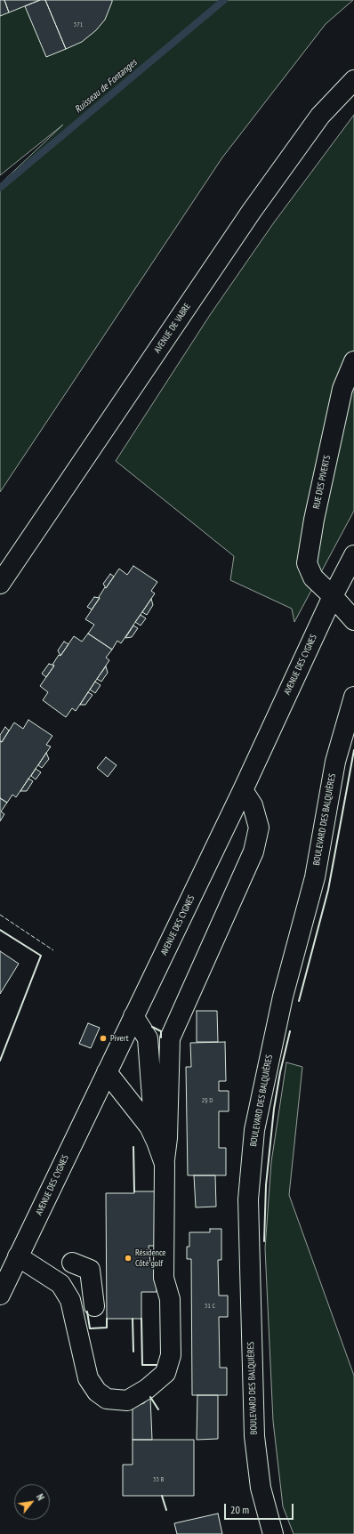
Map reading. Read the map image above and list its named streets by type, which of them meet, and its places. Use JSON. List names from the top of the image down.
{
  "streets": {
    "street": [
      "AVENUE DE VABRE",
      "RUE DES PIVERTS",
      "AVENUE DES CYGNES",
      "BOULEVARD DES BALQUIÈRES"
    ]
  },
  "crossings": [
    ["RUE DES PIVERTS", "AVENUE DES CYGNES"]
  ],
  "water": ["Ruisseau de Fontanges"],
  "places": ["Pivert", "Résidence Côté golf"],
  "house_numbers": [
    "371",
    "29 D",
    "31 C",
    "33 B"
  ],
  "scale_bar": "20 m",
  "north": "top right"
}
